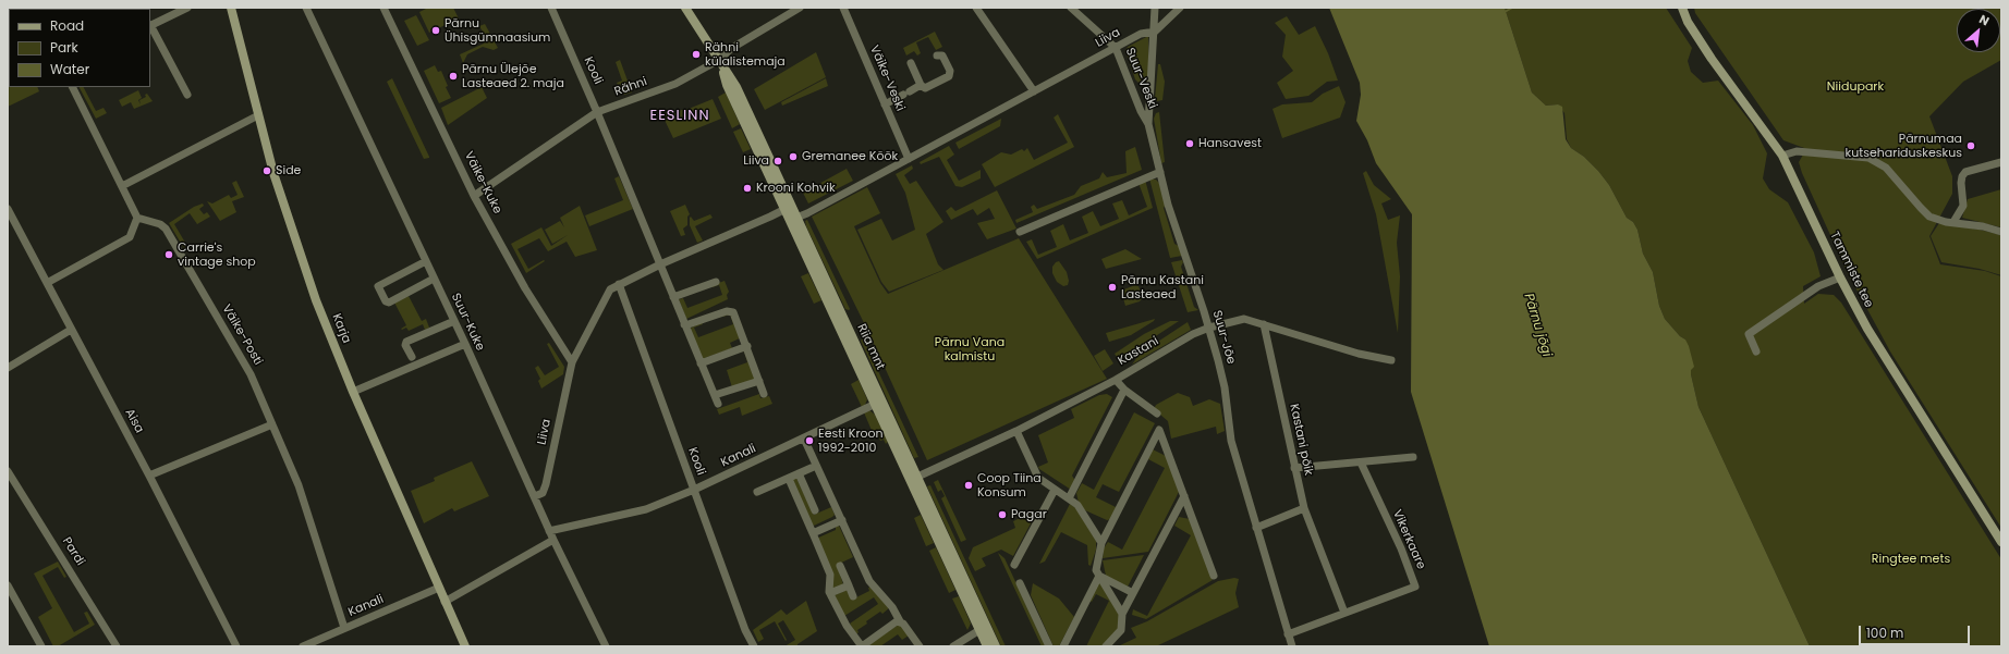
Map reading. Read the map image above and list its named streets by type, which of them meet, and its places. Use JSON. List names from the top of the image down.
{
  "streets": {
    "main road": ["Tammiste tee", "Karja", "Riia mnt"],
    "street": [
      "Liiva",
      "Kooli",
      "Väike-Veski",
      "Suur-Veski",
      "Rähni",
      "Väike-Kuke",
      "Suur-Kuke",
      "Väike-Posti",
      "Suur-Jõe",
      "Kastani",
      "Aisa",
      "Kastani põik",
      "Kanali",
      "Vikerkaare",
      "Pardi"
    ]
  },
  "crossings": [
    ["Liiva", "Kooli"],
    ["Liiva", "Väike-Veski"],
    ["Liiva", "Suur-Veski"],
    ["Liiva", "Väike-Kuke"],
    ["Liiva", "Suur-Kuke"],
    ["Liiva", "Suur-Jõe"],
    ["Liiva", "Riia mnt"],
    ["Kooli", "Rähni"],
    ["Kooli", "Kanali"],
    ["Suur-Veski", "Suur-Jõe"],
    ["Rähni", "Väike-Kuke"],
    ["Rähni", "Riia mnt"],
    ["Suur-Kuke", "Kanali"],
    ["Karja", "Kanali"],
    ["Väike-Posti", "Kanali"],
    ["Suur-Jõe", "Kastani"],
    ["Suur-Jõe", "Vikerkaare"],
    ["Riia mnt", "Kastani"],
    ["Riia mnt", "Kanali"],
    ["Kastani", "Kastani põik"],
    ["Kastani põik", "Vikerkaare"]
  ],
  "districts": ["EESLINN"],
  "water": ["Pärnu jõgi"],
  "parks": ["Niidupark", "Pärnu Vana kalmistu", "Ringtee mets"],
  "places": [
    "Pärnu Ühisgümnaasium",
    "Rähni külalistemaja",
    "Pärnu Ülejõe Lasteaed 2. maja",
    "Hansavest",
    "Pärnumaa kutsehariduskeskus",
    "Gremanee Köök",
    "Liiva",
    "Side",
    "Krooni Kohvik",
    "Carrie's vintage shop",
    "Pärnu Kastani Lasteaed",
    "Eesti Kroon 1992-2010",
    "Coop Tiina Konsum",
    "Pagar"
  ],
  "legend": ["Road", "Park", "Water"],
  "scale_bar": "100 m",
  "north": "top right"
}
